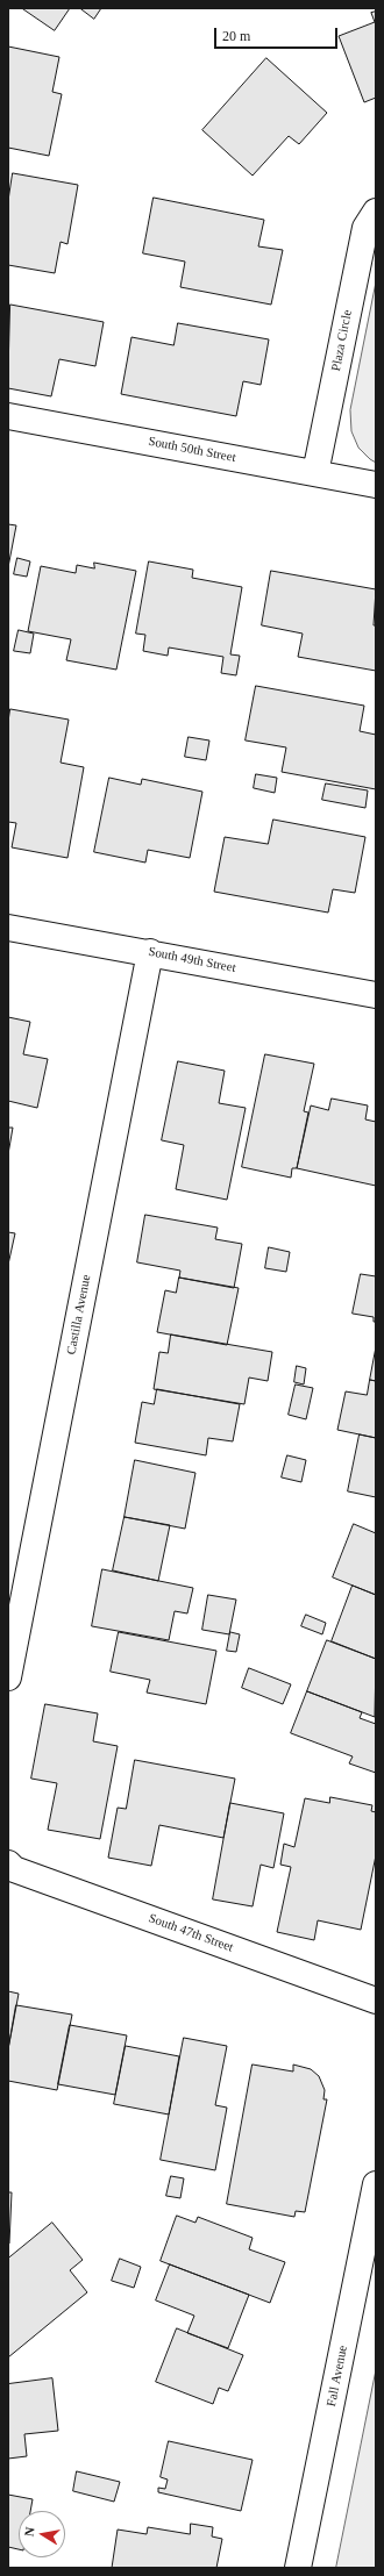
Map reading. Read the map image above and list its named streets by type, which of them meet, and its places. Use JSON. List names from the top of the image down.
{
  "streets": {
    "street": [
      "Plaza Circle",
      "South 50th Street",
      "South 49th Street",
      "Castilla Avenue",
      "South 47th Street",
      "Fall Avenue"
    ]
  },
  "crossings": [
    ["Plaza Circle", "South 50th Street"],
    ["South 49th Street", "Castilla Avenue"]
  ],
  "scale_bar": "20 m",
  "north": "left"
}
